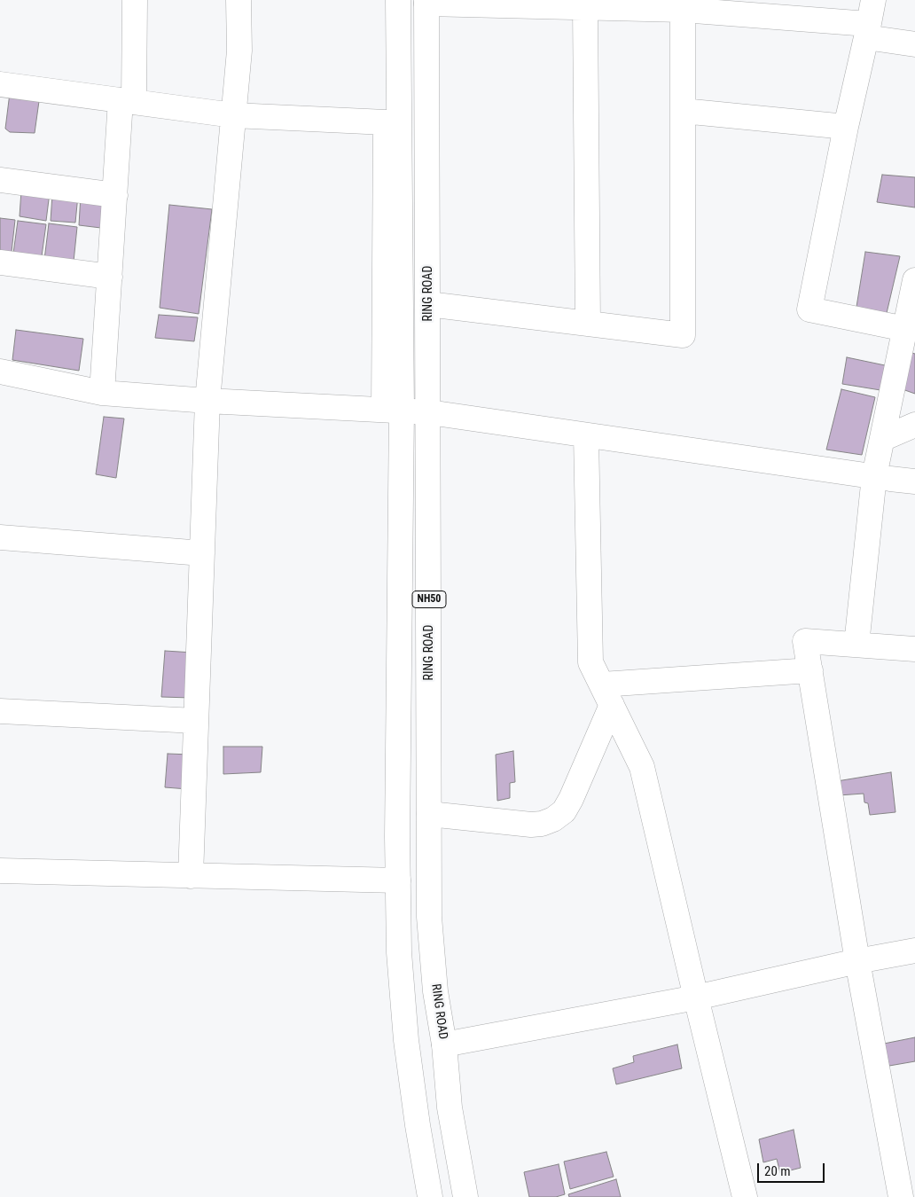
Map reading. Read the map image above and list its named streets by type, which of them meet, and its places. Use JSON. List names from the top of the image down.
{
  "streets": {
    "main road": ["RING ROAD", "NH50"]
  },
  "scale_bar": "20 m"
}
